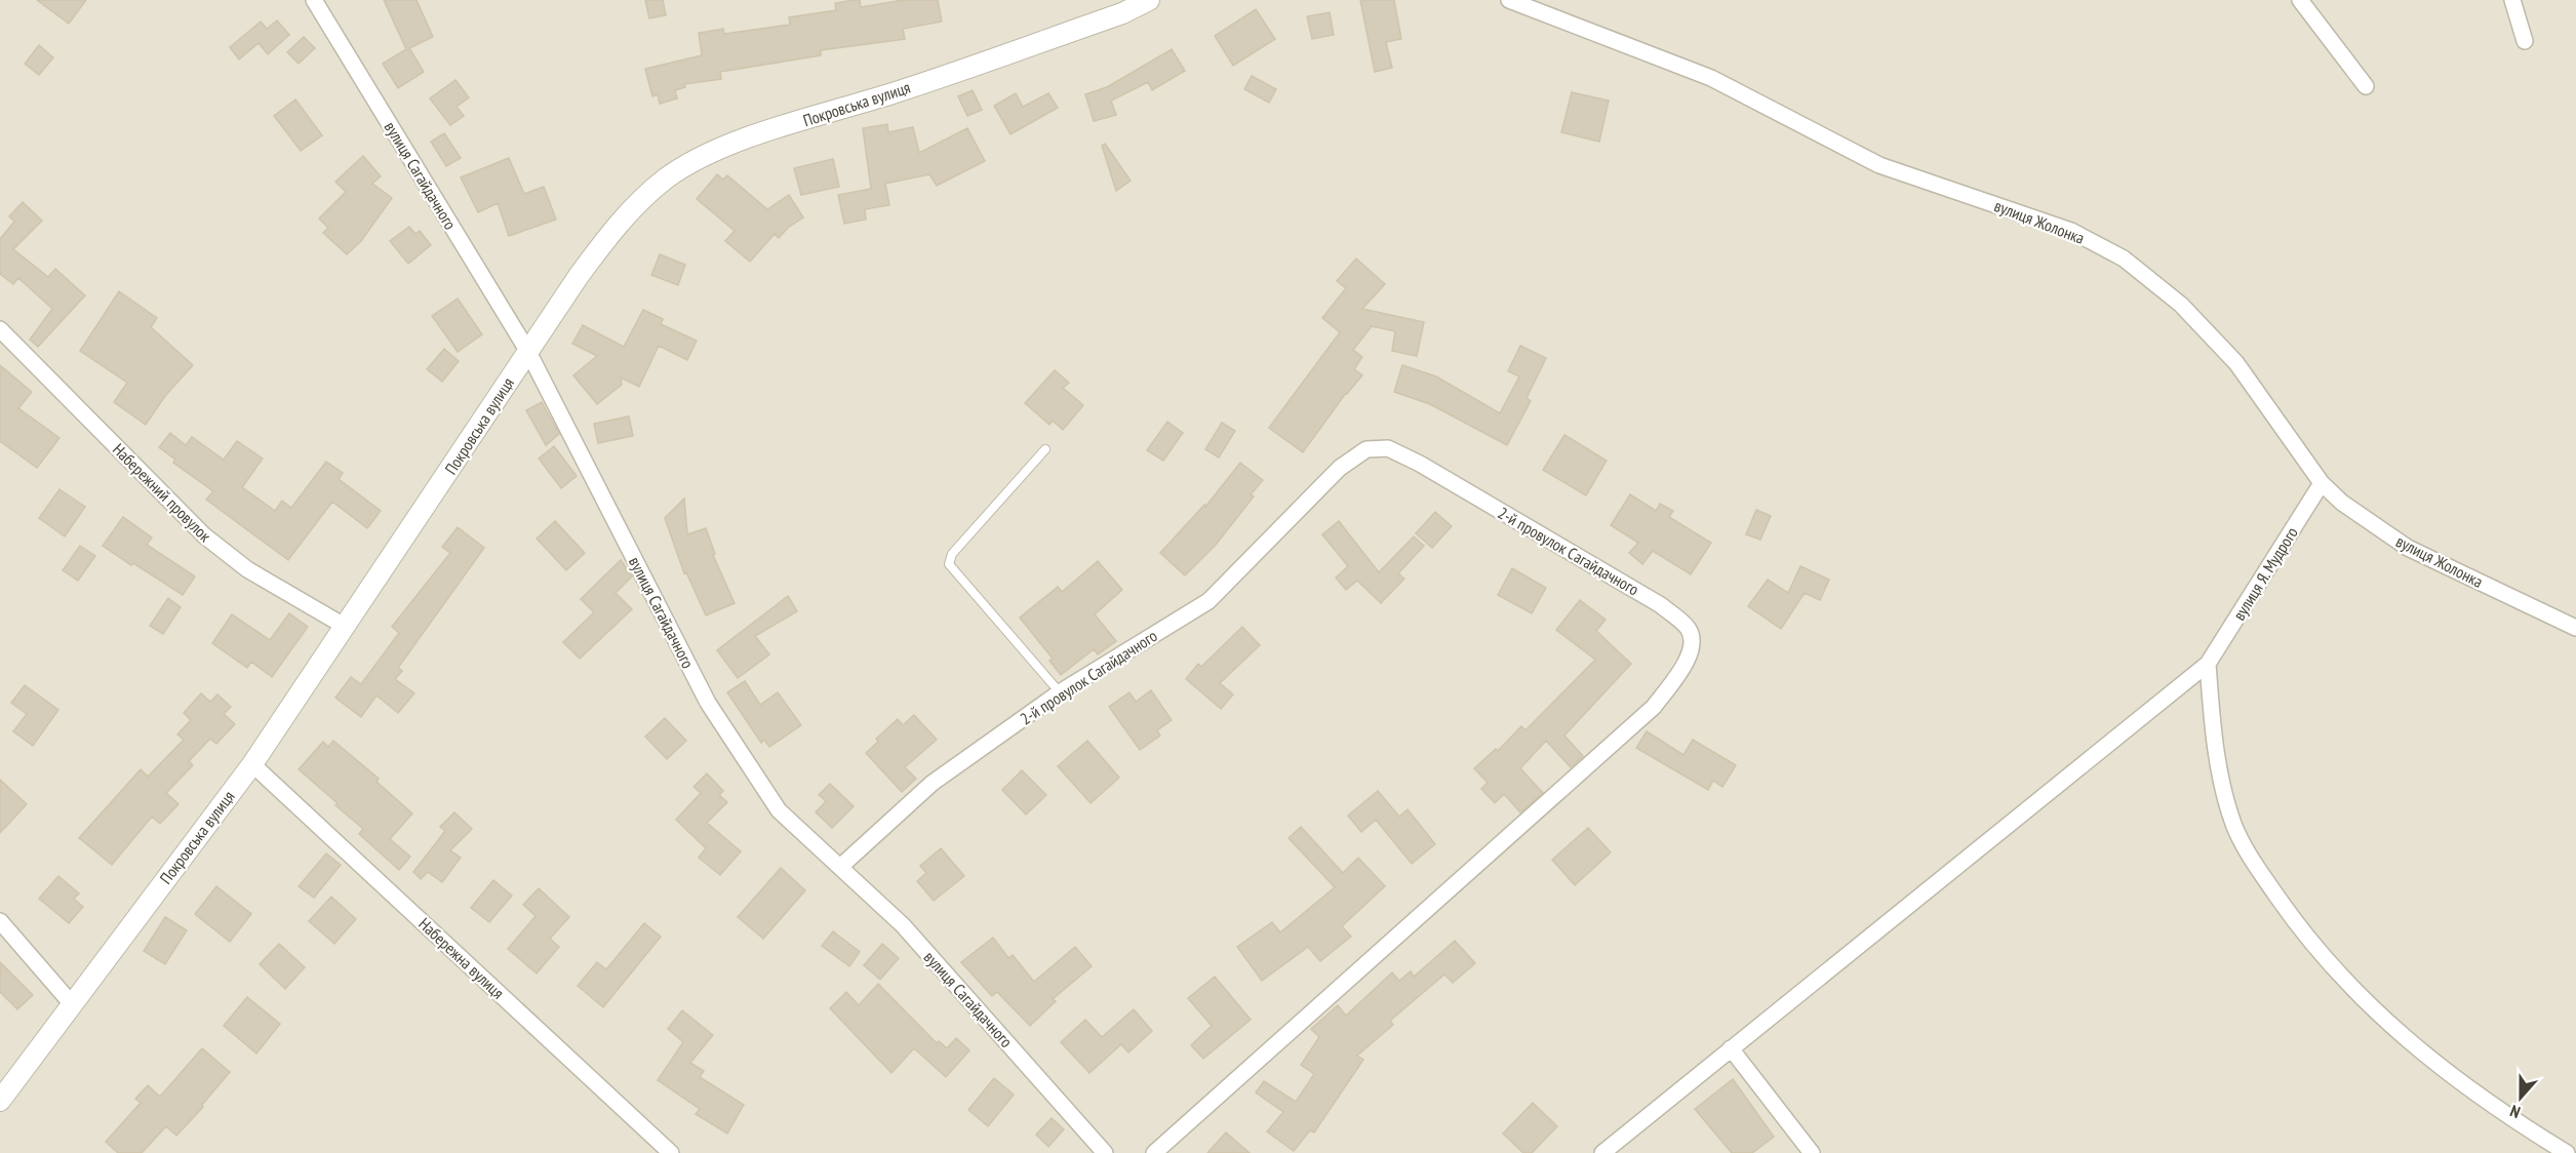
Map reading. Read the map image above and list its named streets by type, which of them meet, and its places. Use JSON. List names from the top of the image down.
{
  "streets": {
    "street": [
      "Покровська вулиця",
      "вулиця Сагайдачного",
      "вулиця Жолонка",
      "Набережний провулок",
      "2-й провулок Сагайдачного",
      "вулиця Я. Мудрого",
      "Набережна вулиця"
    ]
  },
  "crossings": [
    ["Покровська вулиця", "вулиця Сагайдачного"],
    ["Покровська вулиця", "Набережний провулок"],
    ["Покровська вулиця", "Набережна вулиця"],
    ["вулиця Сагайдачного", "2-й провулок Сагайдачного"],
    ["вулиця Жолонка", "вулиця Я. Мудрого"]
  ],
  "north": "bottom"
}
